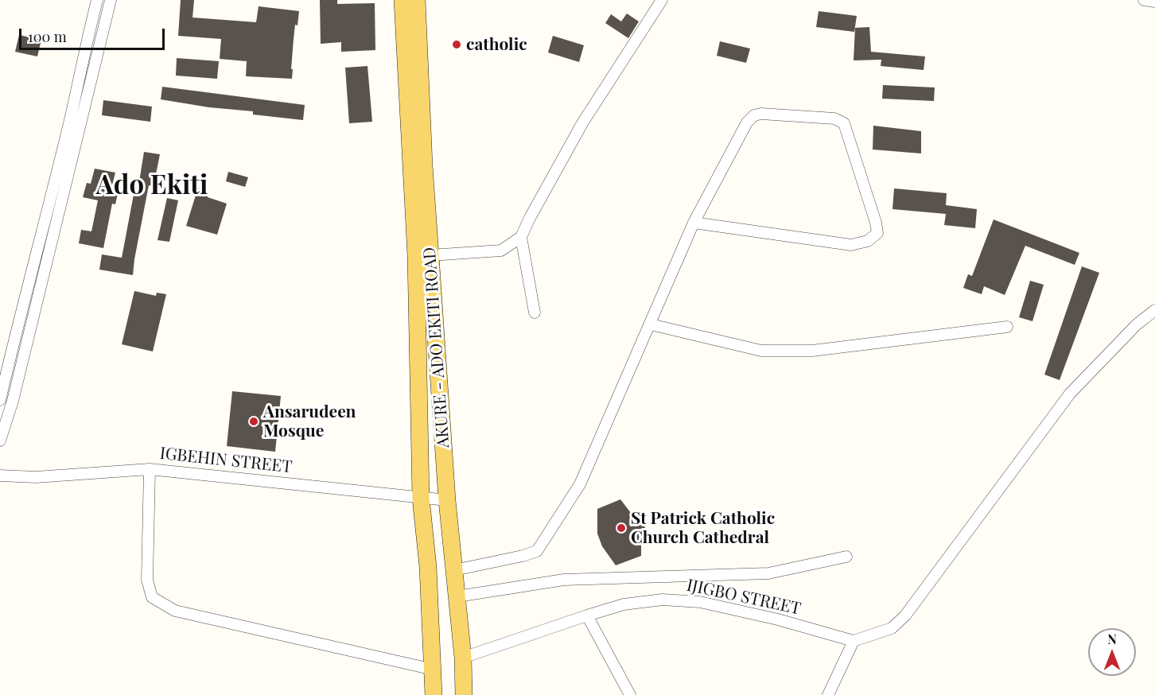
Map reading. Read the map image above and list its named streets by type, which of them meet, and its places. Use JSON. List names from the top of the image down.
{
  "streets": {
    "main road": ["AKURE - ADO EKITI ROAD"],
    "street": ["IGBEHIN STREET", "IJIGBO STREET"]
  },
  "crossings": [
    ["AKURE - ADO EKITI ROAD", "IGBEHIN STREET"],
    ["AKURE - ADO EKITI ROAD", "IJIGBO STREET"]
  ],
  "districts": ["Ado Ekiti"],
  "places": ["catholic", "Ansarudeen Mosque", "St Patrick Catholic Church Cathedral"],
  "scale_bar": "100 m",
  "north": "top"
}
